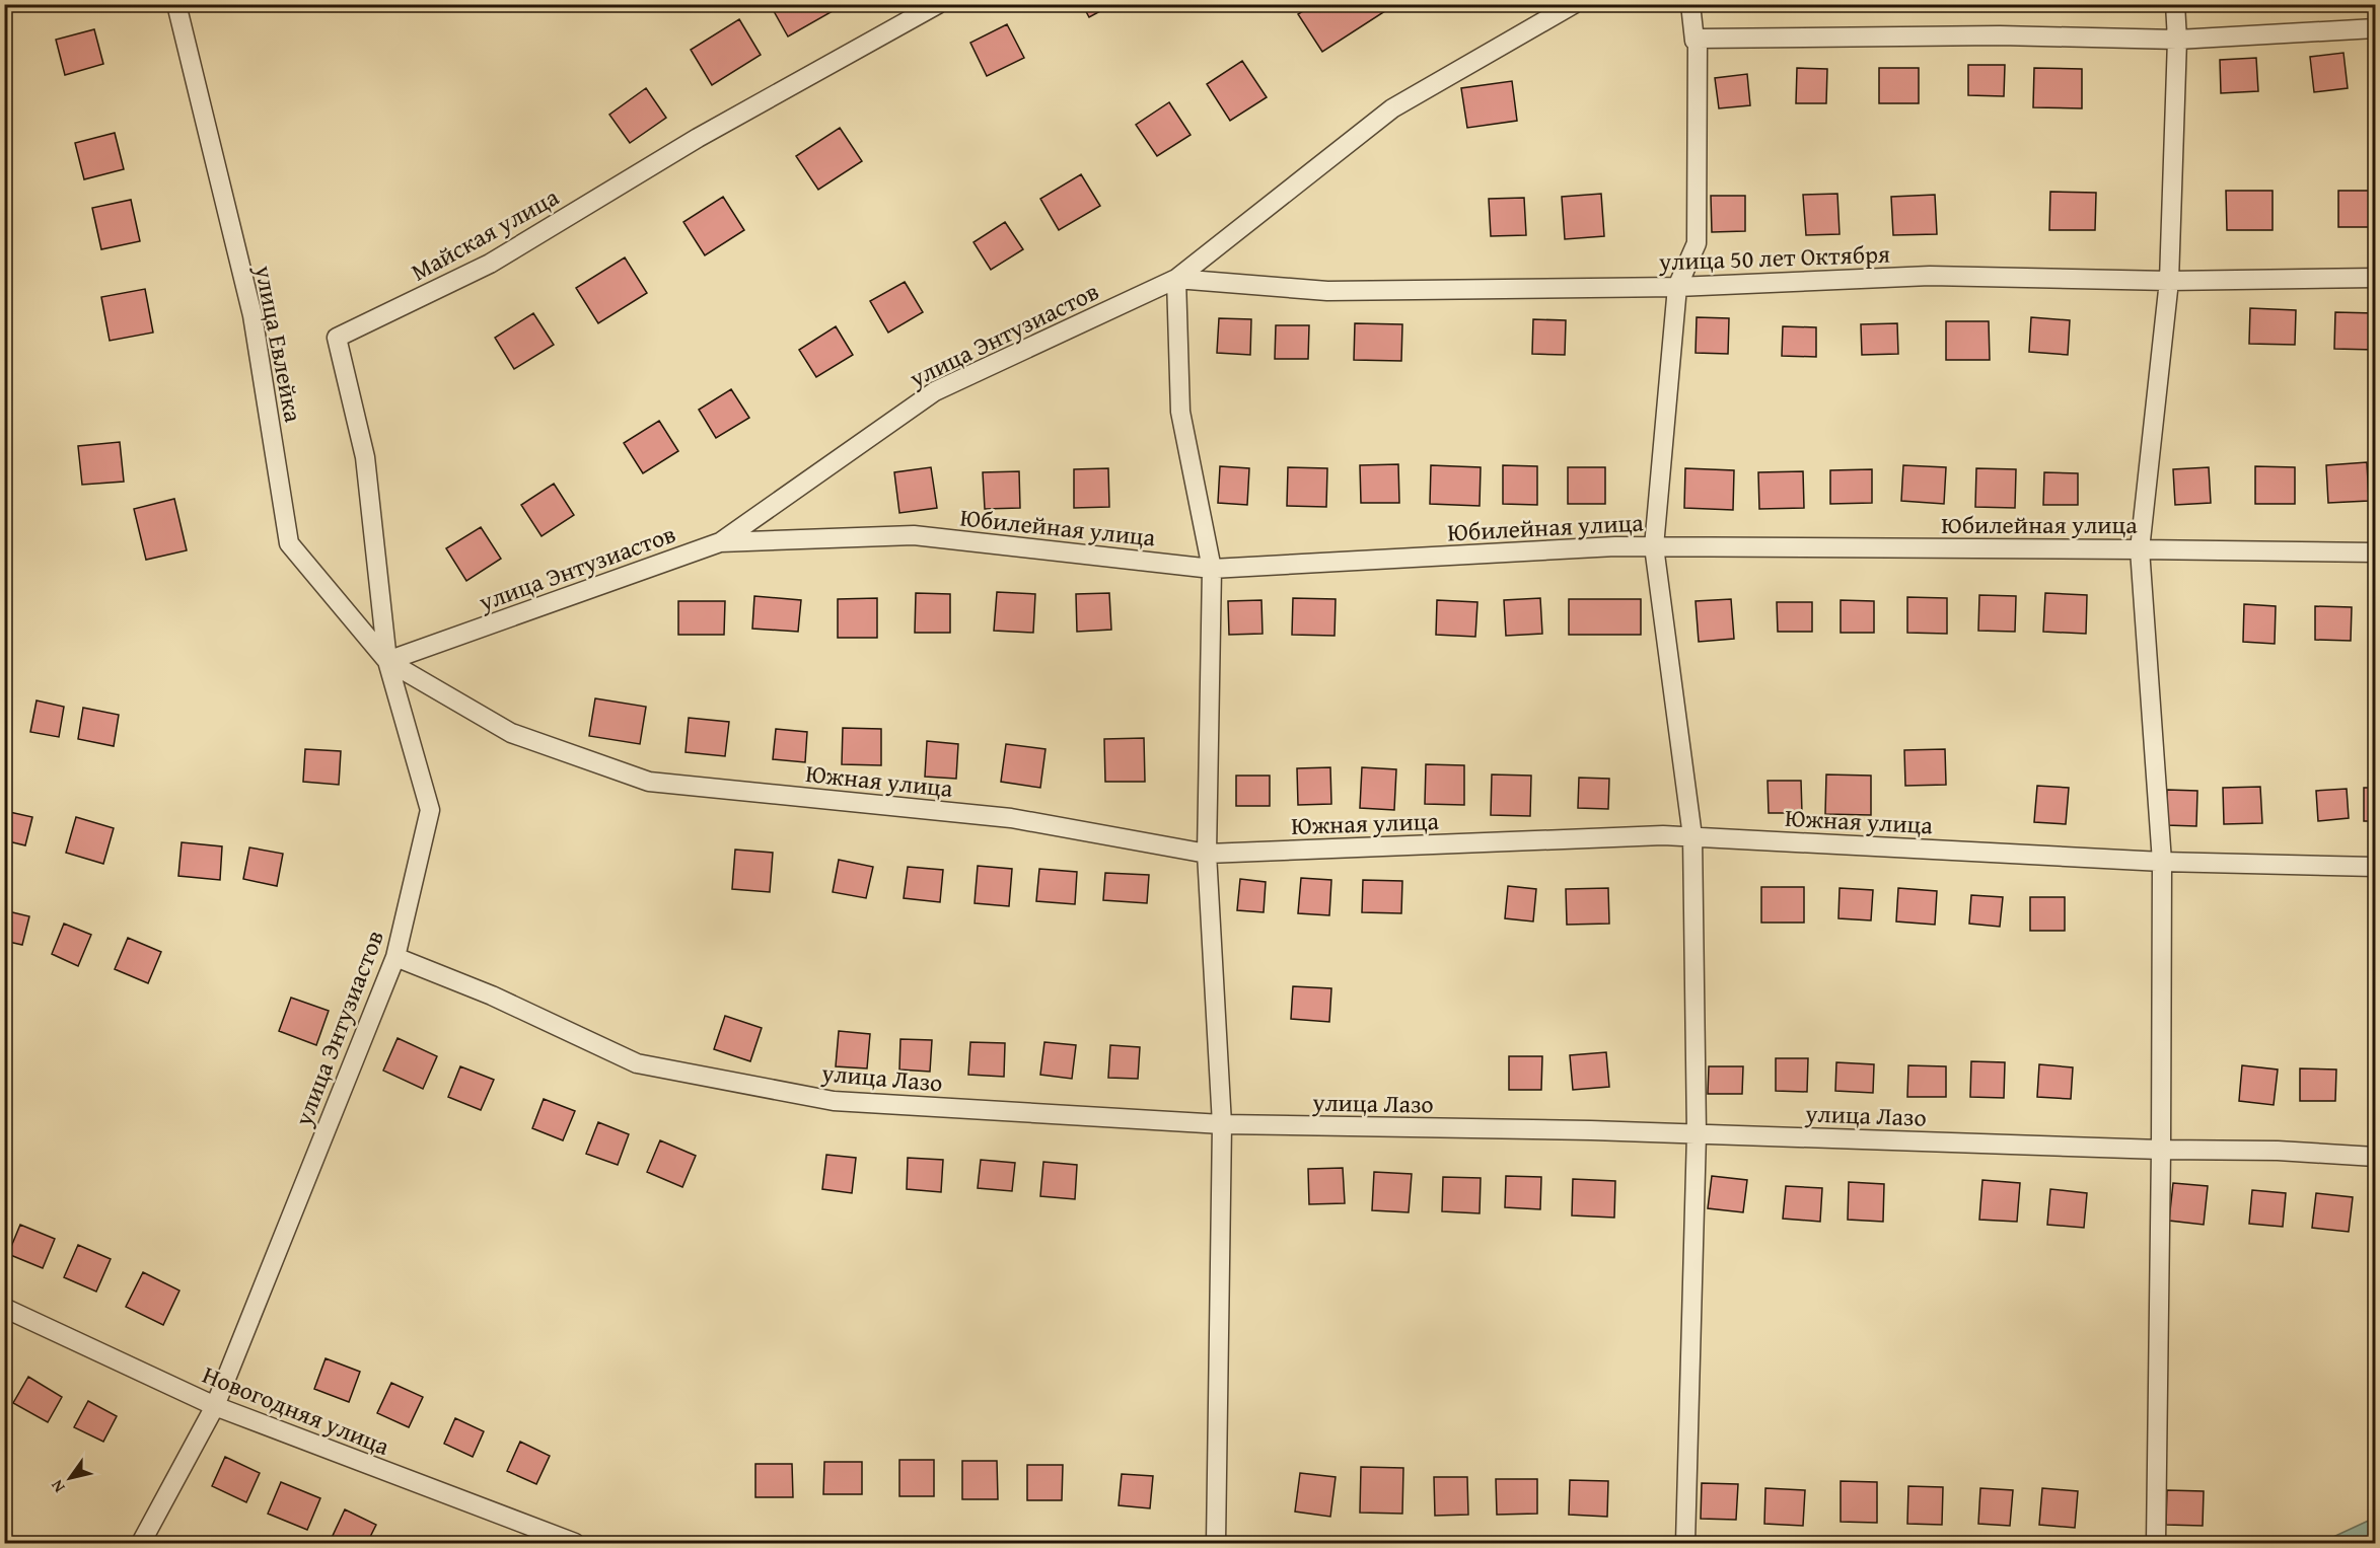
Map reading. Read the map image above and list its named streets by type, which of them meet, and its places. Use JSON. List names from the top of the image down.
{
  "streets": {
    "street": [
      "Майская улица",
      "улица 50 лет Октября",
      "улица Энтузиастов",
      "улица Евлейка",
      "Юбилейная улица",
      "Южная улица",
      "улица Лазо",
      "Новогодняя улица"
    ]
  },
  "crossings": [
    ["Майская улица", "улица Энтузиастов"],
    ["Майская улица", "улица Евлейка"],
    ["Майская улица", "Южная улица"],
    ["улица 50 лет Октября", "улица Энтузиастов"],
    ["улица Энтузиастов", "улица Евлейка"],
    ["улица Энтузиастов", "Юбилейная улица"],
    ["улица Энтузиастов", "Южная улица"],
    ["улица Энтузиастов", "улица Лазо"],
    ["улица Энтузиастов", "Новогодняя улица"],
    ["улица Евлейка", "Южная улица"]
  ],
  "north": "bottom left"
}
